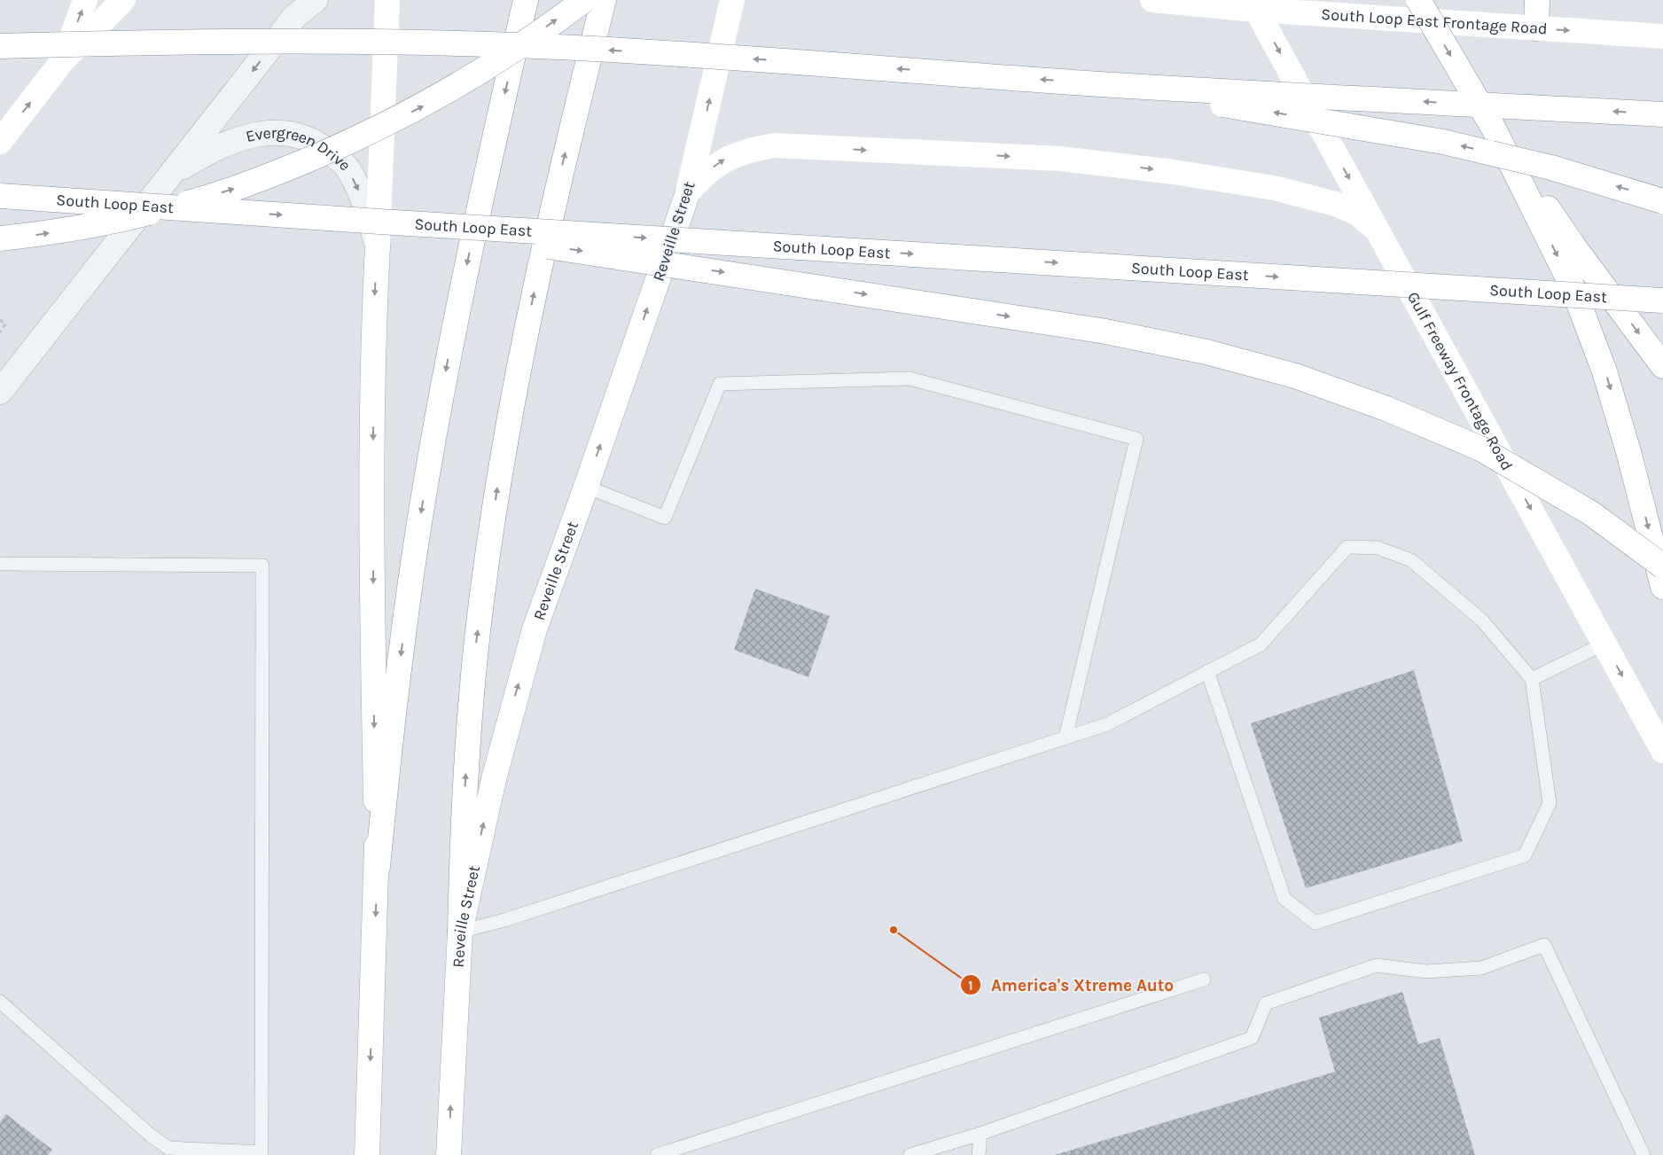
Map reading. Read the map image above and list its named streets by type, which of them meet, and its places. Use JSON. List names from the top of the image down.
{
  "streets": {
    "main road": [
      "South Loop East Frontage Road",
      "South Loop East",
      "Reveille Street",
      "Gulf Freeway Frontage Road"
    ],
    "street": ["Evergreen Drive"]
  },
  "crossings": [
    ["South Loop East Frontage Road", "Gulf Freeway Frontage Road"]
  ],
  "places": ["America's Xtreme Auto"]
}
